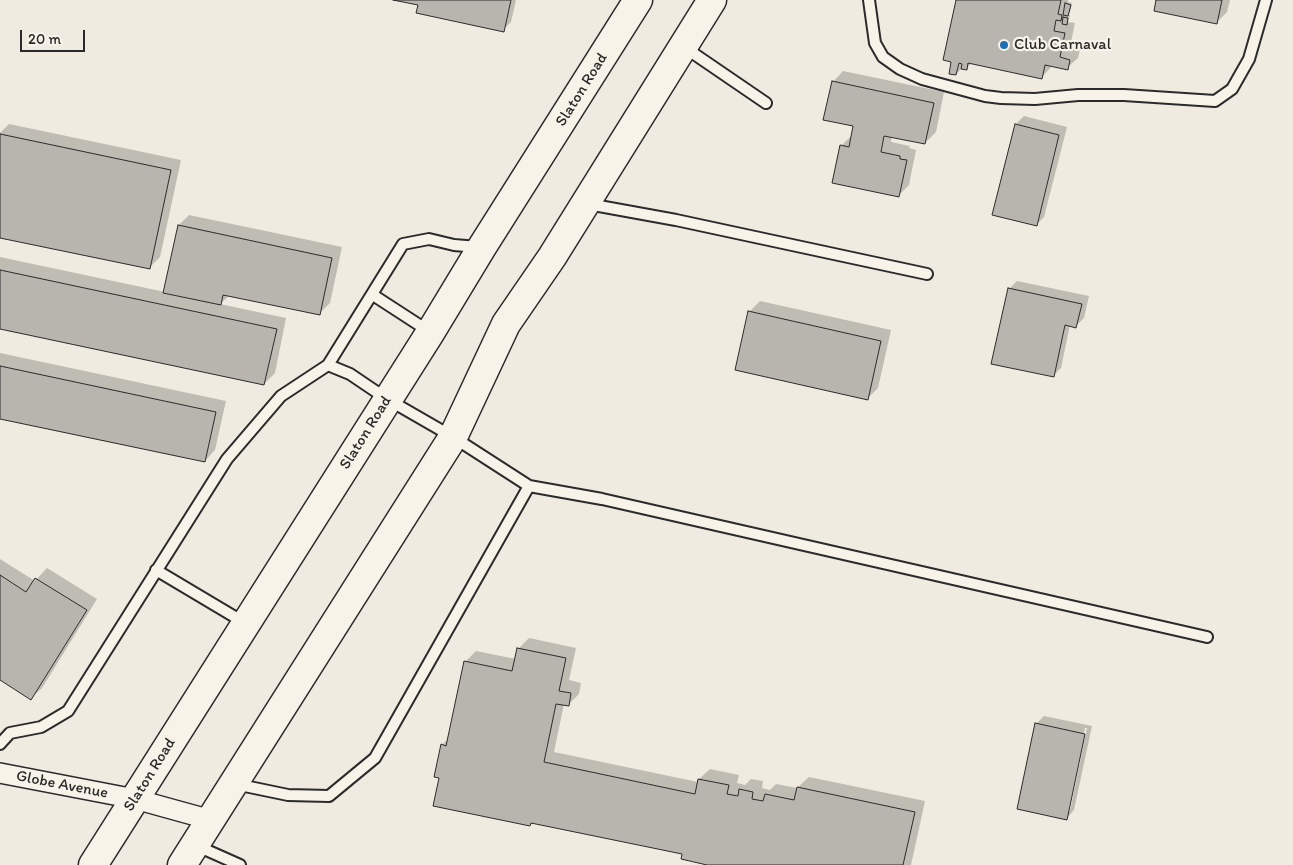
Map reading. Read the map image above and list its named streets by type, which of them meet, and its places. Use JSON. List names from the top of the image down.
{
  "streets": {
    "highway": ["Slaton Road"],
    "street": ["Globe Avenue"]
  },
  "crossings": [
    ["Slaton Road", "Globe Avenue"]
  ],
  "places": ["Club Carnaval"],
  "scale_bar": "20 m"
}
